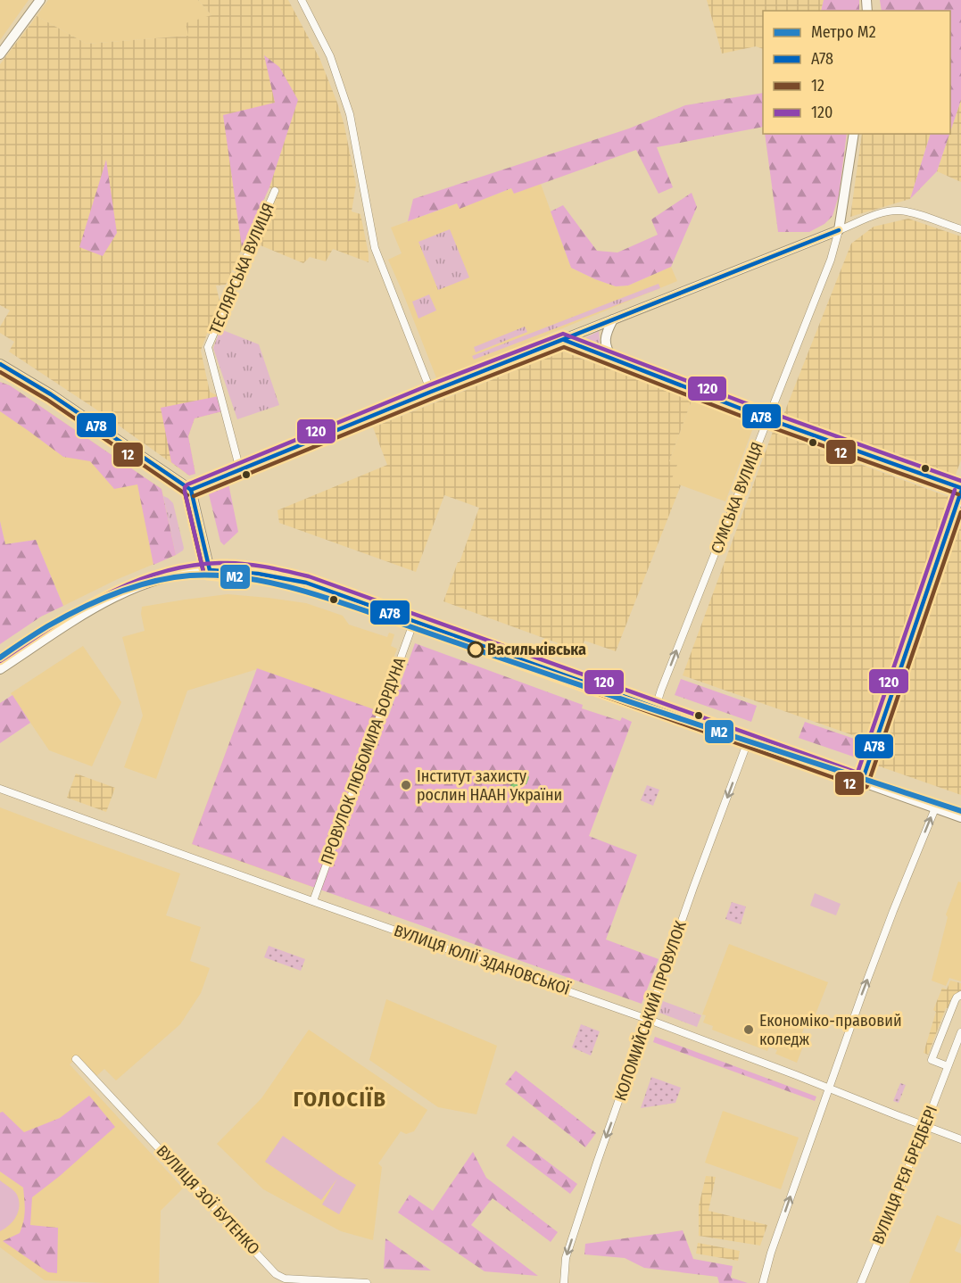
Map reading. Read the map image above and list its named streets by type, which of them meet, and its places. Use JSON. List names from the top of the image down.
{
  "streets": {
    "street": [
      "ТЕСЛЯРСЬКА ВУЛИЦЯ",
      "СУМСЬКА ВУЛИЦЯ",
      "ПРОВУЛОК ЛЮБОМИРА БОРДУНА",
      "ВУЛИЦЯ ЮЛІЇ ЗДАНОВСЬКОЇ",
      "КОЛОМИЙСЬКИЙ ПРОВУЛОК",
      "ВУЛИЦЯ РЕЯ БРЕДБЕРІ",
      "ВУЛИЦЯ ЗОЇ БУТЕНКО"
    ]
  },
  "crossings": [
    ["ПРОВУЛОК ЛЮБОМИРА БОРДУНА", "ВУЛИЦЯ ЮЛІЇ ЗДАНОВСЬКОЇ"],
    ["ВУЛИЦЯ ЮЛІЇ ЗДАНОВСЬКОЇ", "КОЛОМИЙСЬКИЙ ПРОВУЛОК"],
    ["ВУЛИЦЯ ЮЛІЇ ЗДАНОВСЬКОЇ", "ВУЛИЦЯ РЕЯ БРЕДБЕРІ"]
  ],
  "one_way": ["СУМСЬКА ВУЛИЦЯ", "КОЛОМИЙСЬКИЙ ПРОВУЛОК"],
  "districts": ["ГОЛОСІЇВ"],
  "places": ["Васильківська", "Інститут захисту рослин НААН України", "Економіко-правовий коледж"],
  "lines": [
    "transit line А78",
    "transit line 120",
    "transit line 12",
    "metro line M2"
  ],
  "legend": [
    "Метро M2",
    "А78",
    "12",
    "120"
  ]
}
